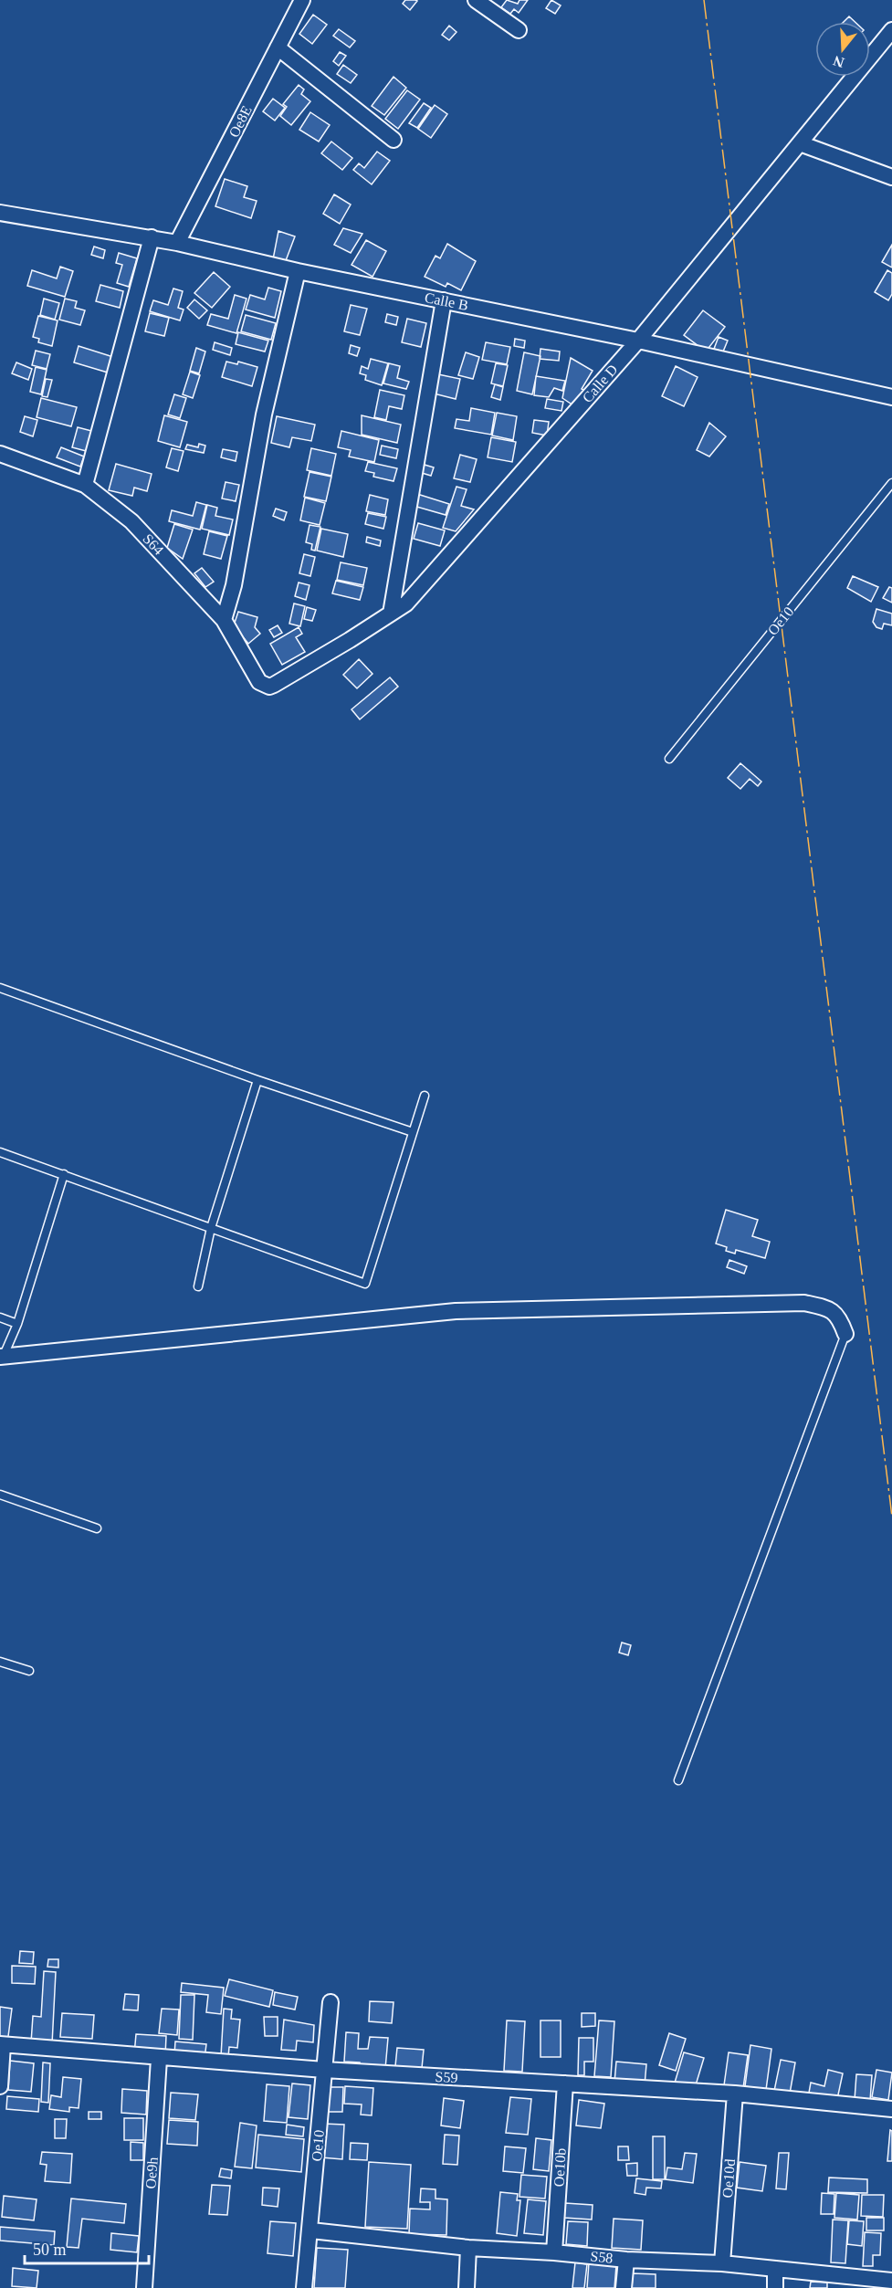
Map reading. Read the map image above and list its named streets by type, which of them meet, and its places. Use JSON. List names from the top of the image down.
{
  "streets": {
    "street": [
      "Oe8E",
      "Calle B",
      "Calle D",
      "S64",
      "Oe10",
      "S59",
      "Oe10b",
      "Oe9h",
      "Oe10d",
      "S58"
    ]
  },
  "crossings": [
    ["Oe8E", "Calle B"],
    ["Calle B", "Calle D"],
    ["Calle D", "S64"],
    ["Oe10", "S59"],
    ["Oe10", "S58"],
    ["S59", "Oe10b"],
    ["S59", "Oe9h"],
    ["S59", "Oe10d"],
    ["Oe10b", "S58"],
    ["Oe10d", "S58"]
  ],
  "scale_bar": "50 m",
  "north": "bottom"
}
